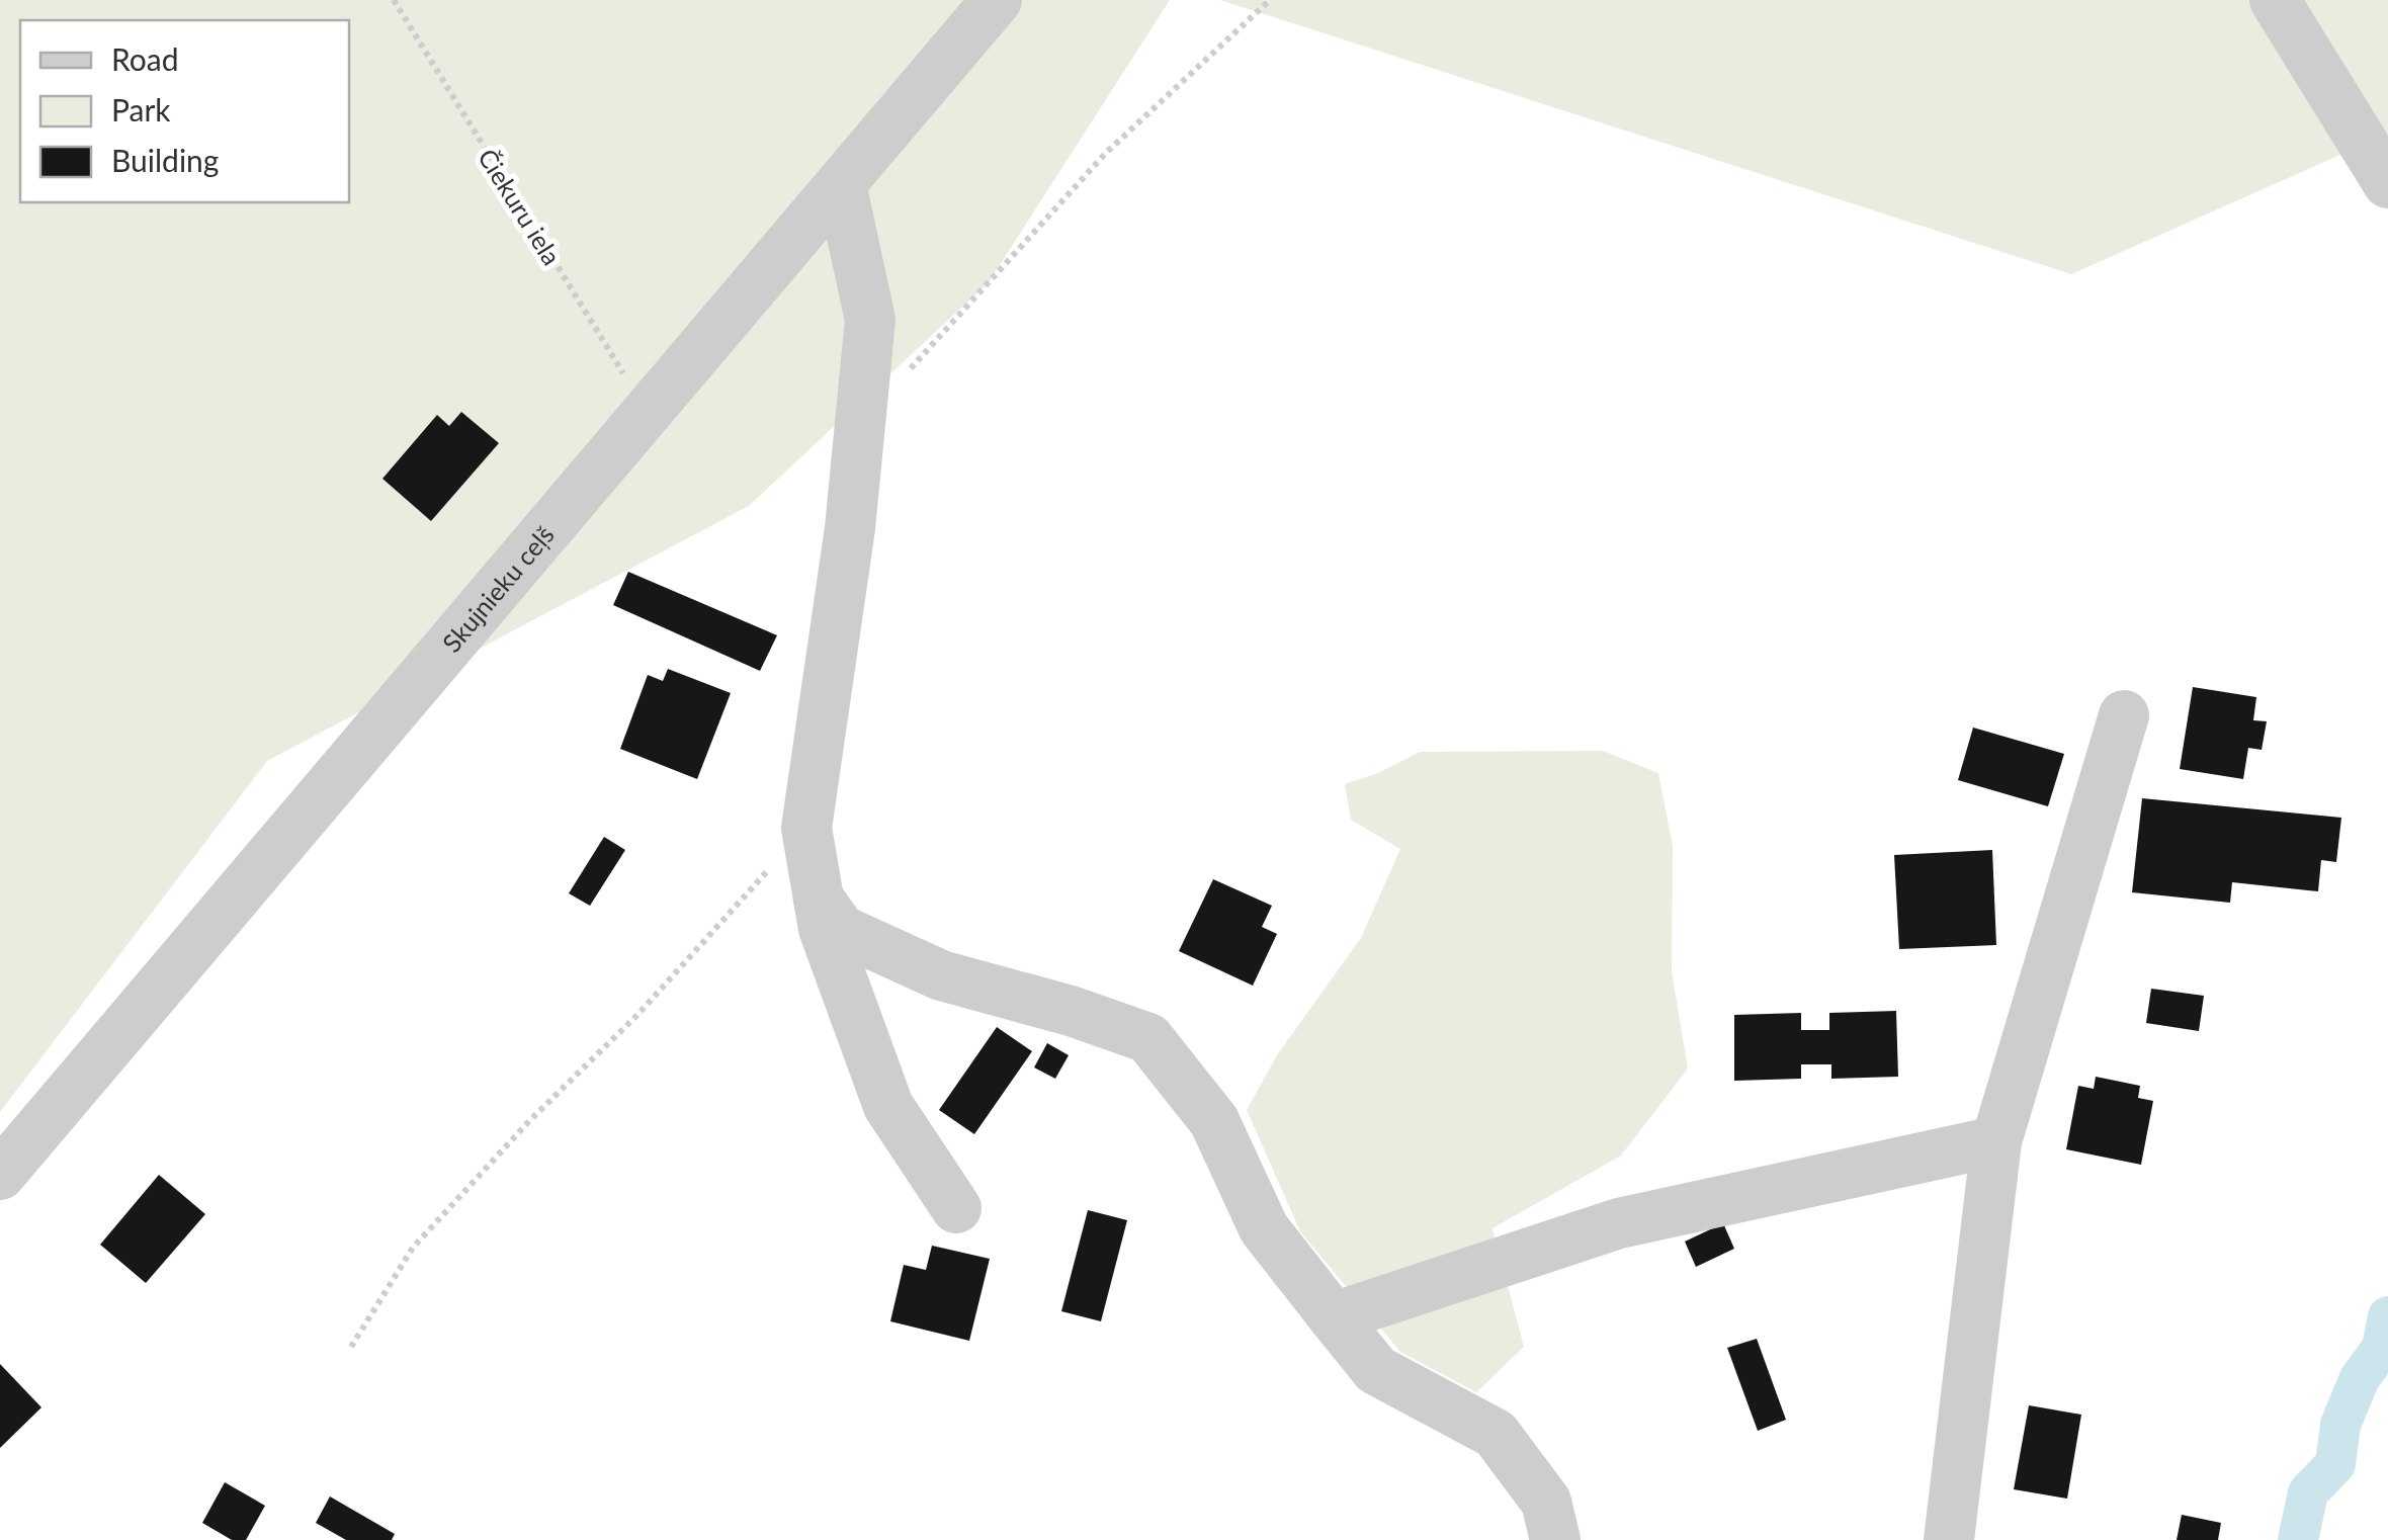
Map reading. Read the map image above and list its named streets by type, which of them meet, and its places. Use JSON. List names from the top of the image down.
{
  "streets": {
    "street": ["Skujnieku ceļš"],
    "path": ["Čiekuru iela"]
  },
  "crossings": [
    ["Čiekuru iela", "Skujnieku ceļš"]
  ],
  "legend": ["Road", "Park", "Building"]
}
